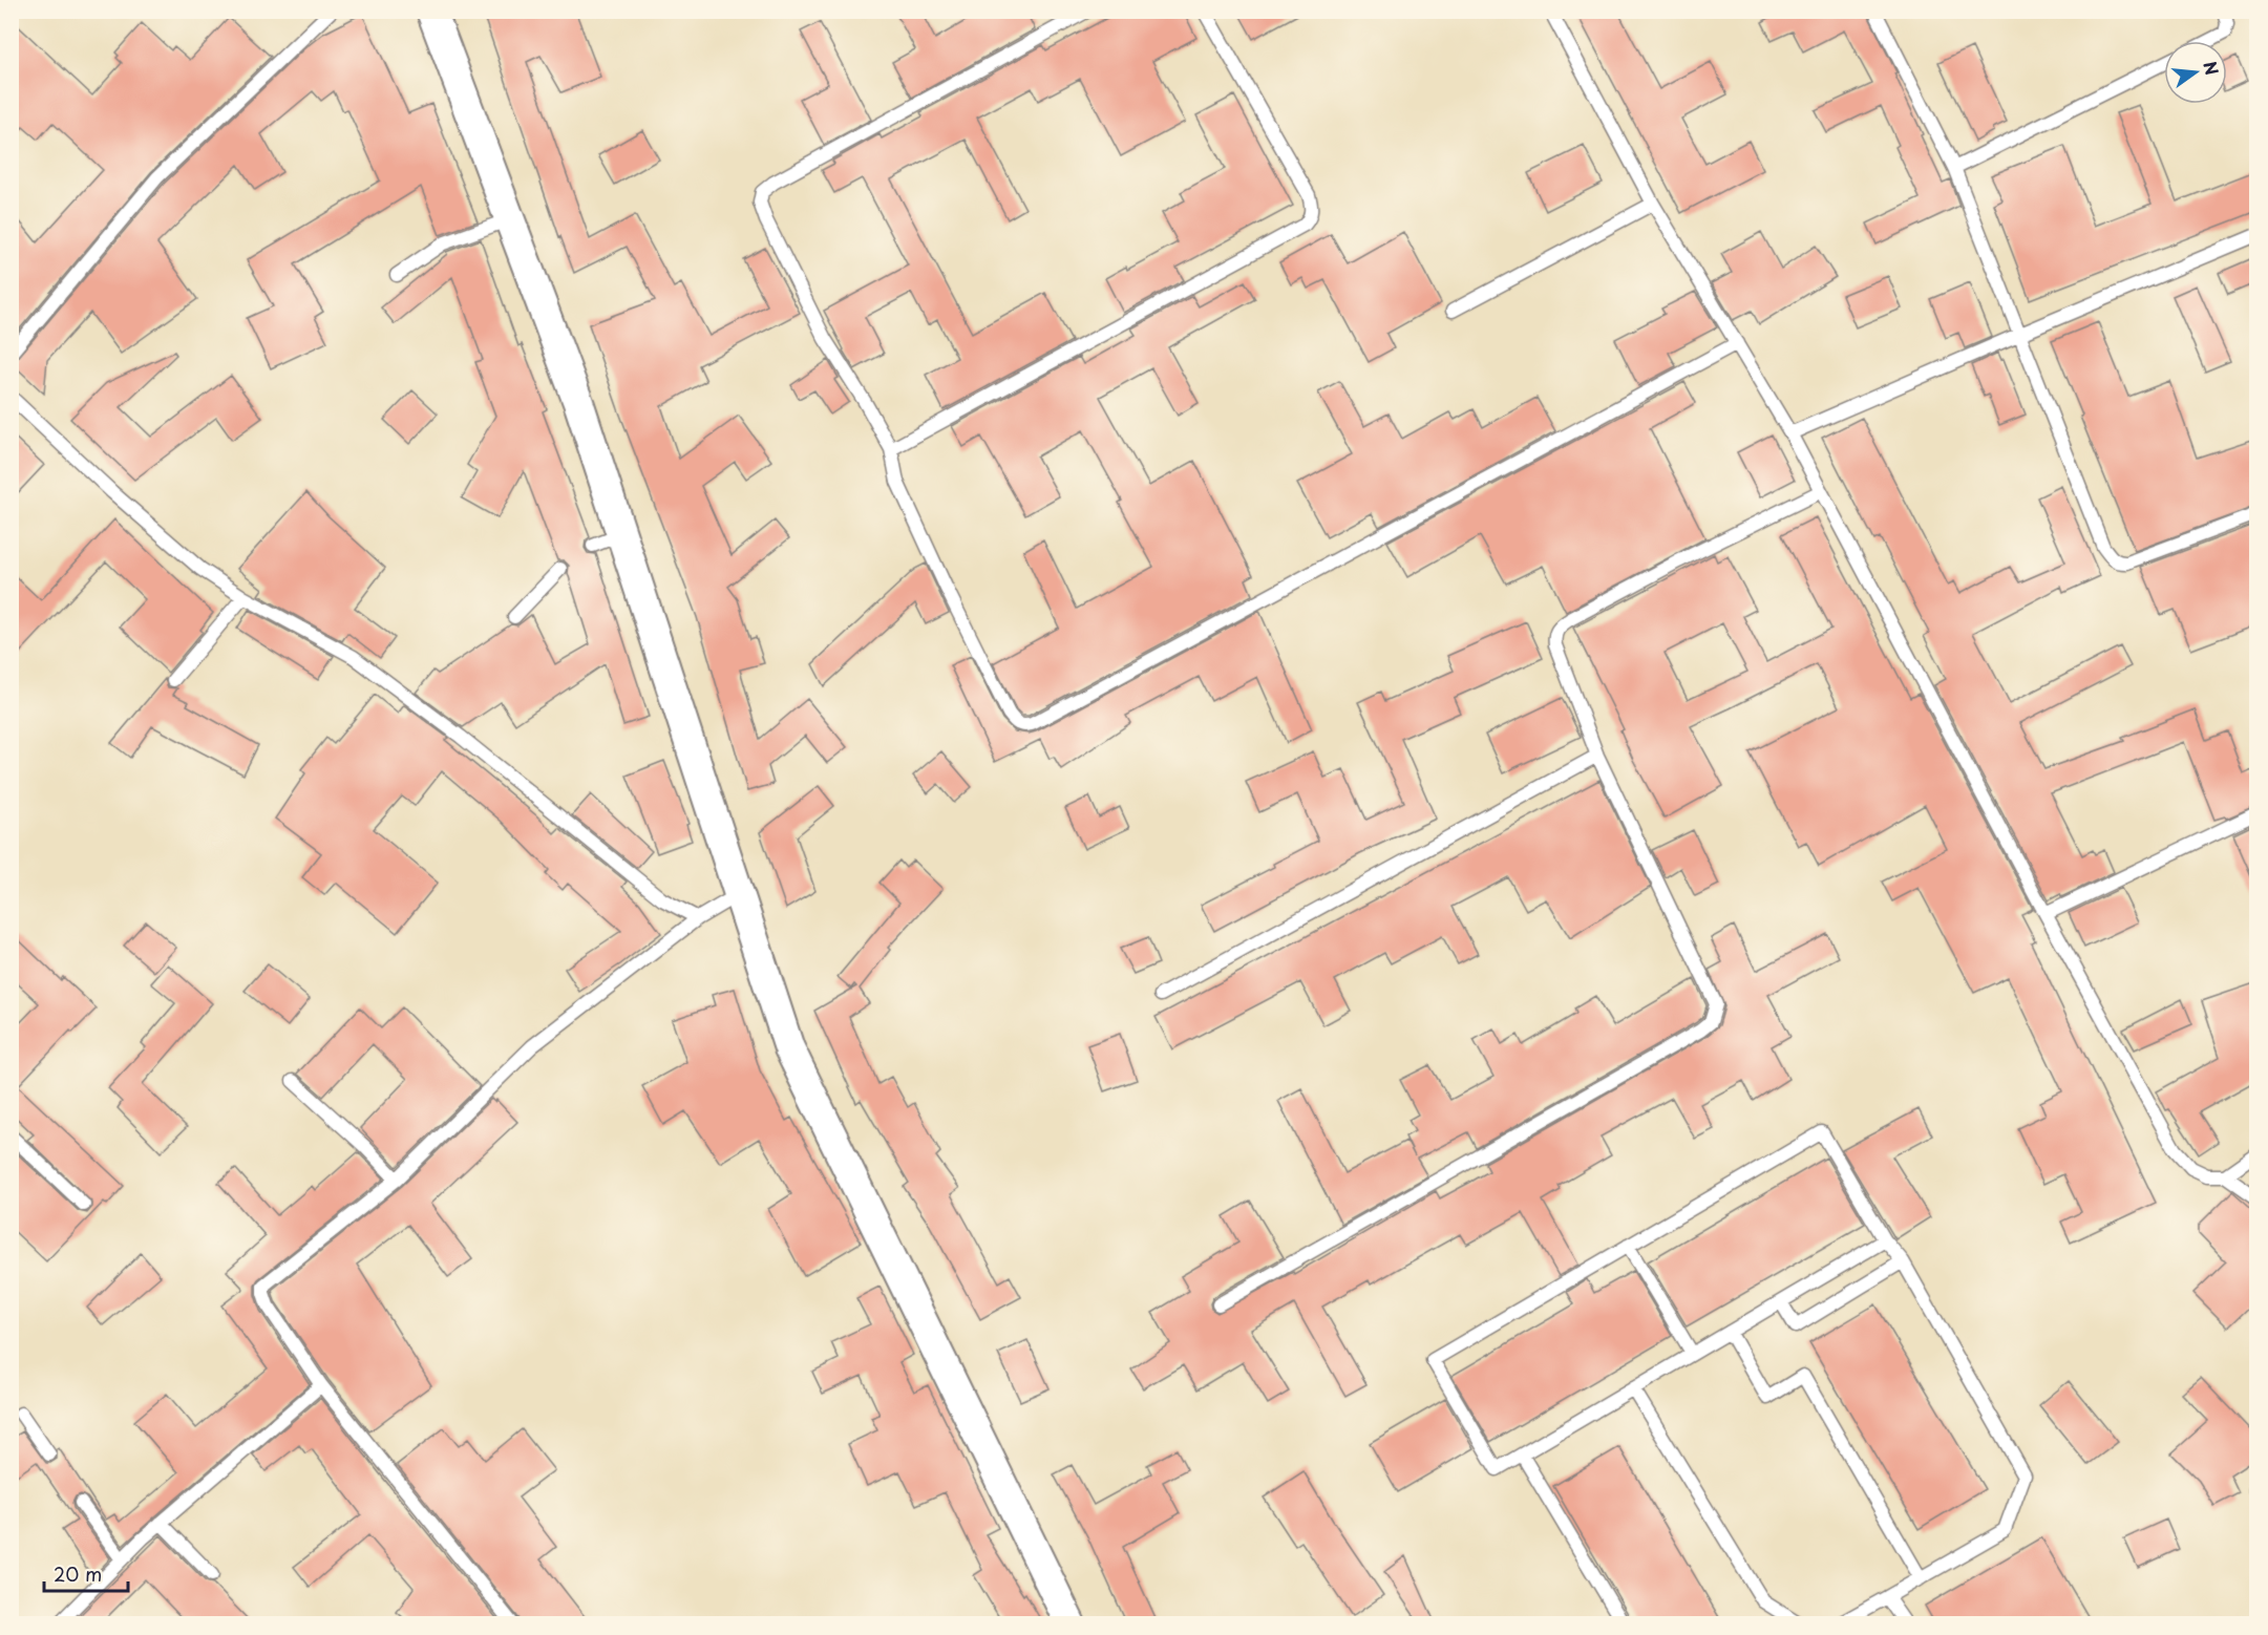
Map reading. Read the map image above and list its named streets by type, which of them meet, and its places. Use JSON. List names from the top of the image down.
{
  "scale_bar": "20 m",
  "north": "right"
}
